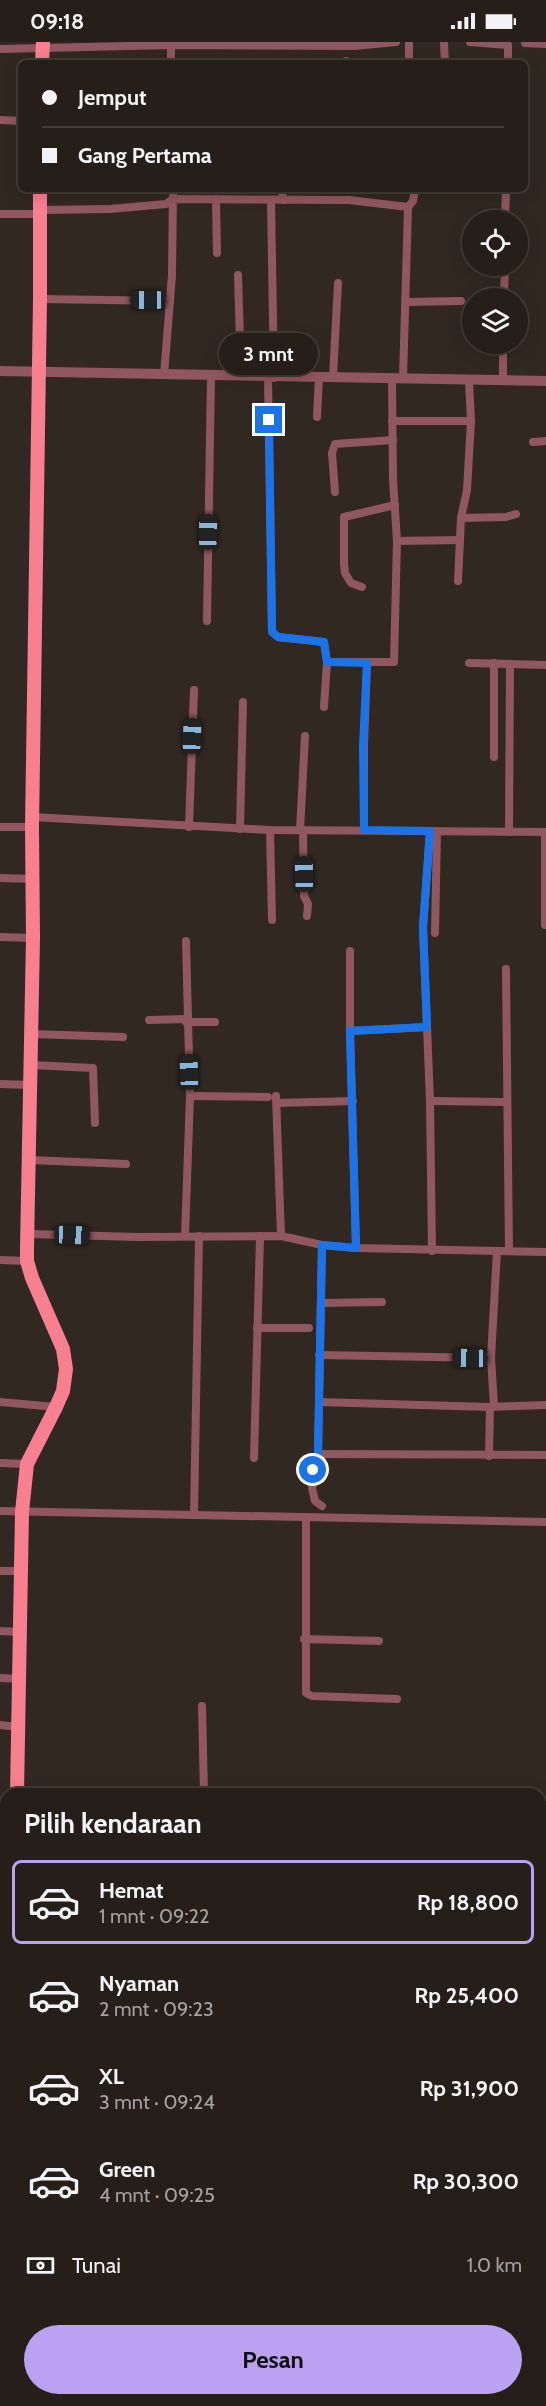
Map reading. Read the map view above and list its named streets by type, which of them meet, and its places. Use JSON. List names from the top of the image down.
{
  "page": {
    "status": "09:18",
    "banner": ["Jemput", "Gang Pertama"],
    "bubble": "3 mnt",
    "heading": "Pilih kendaraan",
    "list": [
      {
        "name": "Hemat",
        "note": "1 mnt · 09:22",
        "value": "Rp 18,800"
      },
      {
        "name": "Nyaman",
        "note": "2 mnt · 09:23",
        "value": "Rp 25,400"
      },
      {
        "name": "XL",
        "note": "3 mnt · 09:24",
        "value": "Rp 31,900"
      },
      {
        "name": "Green",
        "note": "4 mnt · 09:25",
        "value": "Rp 30,300"
      }
    ],
    "pay": ["Tunai", "1.0 km"],
    "buttons": "Pesan"
  }
}
